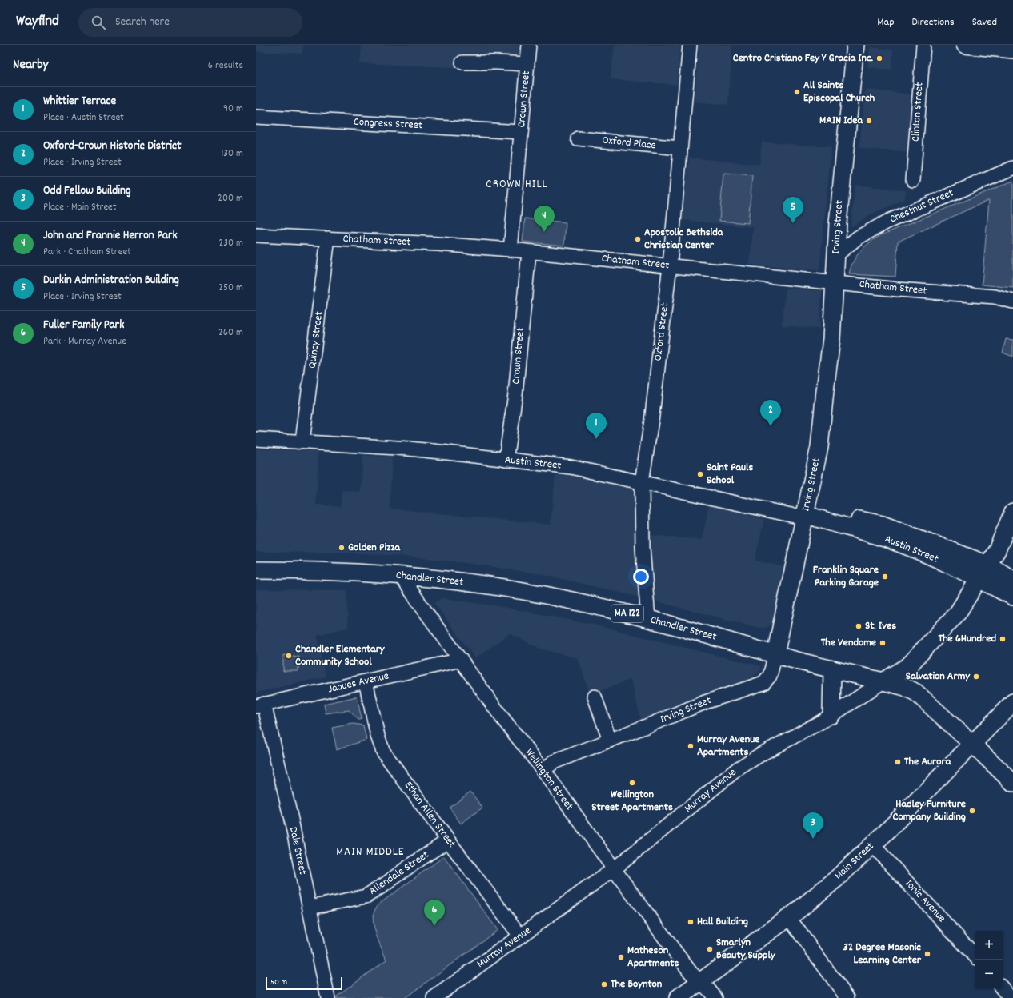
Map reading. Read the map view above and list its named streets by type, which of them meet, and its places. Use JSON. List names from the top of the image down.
{
  "streets": {
    "main road": [
      "Irving Street",
      "Austin Street",
      "Chandler Street",
      "MA 122",
      "Murray Avenue",
      "Main Street"
    ],
    "street": [
      "Crown Street",
      "Clinton Street",
      "Congress Street",
      "Oxford Place",
      "Chestnut Street",
      "Chatham Street",
      "Oxford Street",
      "Quincy Street",
      "Jaques Avenue",
      "Wellington Street",
      "Ethan Allen Street",
      "Dale Street",
      "Allendale Street",
      "Ionic Avenue"
    ]
  },
  "crossings": [
    ["Crown Street", "Congress Street"],
    ["Crown Street", "Chatham Street"],
    ["Crown Street", "Austin Street"],
    ["Oxford Place", "Oxford Street"],
    ["Chestnut Street", "Irving Street"],
    ["Irving Street", "Chatham Street"],
    ["Irving Street", "Austin Street"],
    ["Irving Street", "Chandler Street"],
    ["Irving Street", "Wellington Street"],
    ["Chatham Street", "Oxford Street"],
    ["Chatham Street", "Quincy Street"],
    ["Oxford Street", "Austin Street"],
    ["Oxford Street", "Chandler Street"],
    ["Quincy Street", "Austin Street"],
    ["Austin Street", "Murray Avenue"],
    ["Chandler Street", "MA 122"],
    ["Chandler Street", "Wellington Street"],
    ["Chandler Street", "Murray Avenue"],
    ["Chandler Street", "Main Street"],
    ["MA 122", "Main Street"],
    ["Jaques Avenue", "Wellington Street"],
    ["Jaques Avenue", "Ethan Allen Street"],
    ["Jaques Avenue", "Dale Street"],
    ["Wellington Street", "Murray Avenue"],
    ["Wellington Street", "Main Street"],
    ["Murray Avenue", "Ethan Allen Street"],
    ["Ethan Allen Street", "Allendale Street"],
    ["Dale Street", "Allendale Street"],
    ["Main Street", "Ionic Avenue"]
  ],
  "districts": ["CROWN HILL", "MAIN MIDDLE"],
  "places": [
    "Centro Cristiano Fey Y Gracia Inc.",
    "All Saints Episcopal Church",
    "MAIN Idea",
    "Apostolic Bethsida Christian Center",
    "Saint Pauls School",
    "Golden Pizza",
    "Franklin Square Parking Garage",
    "St. Ives",
    "The 6Hundred",
    "The Vendome",
    "Chandler Elementary Community School",
    "Salvation Army",
    "Murray Avenue Apartments",
    "The Aurora",
    "Wellington Street Apartments",
    "Hadley Furniture Company Building",
    "Hall Building",
    "Smarlyn Beauty Supply",
    "32 Degree Masonic Learning Center",
    "Matheson Apartments",
    "The Boynton"
  ],
  "scale_bar": "50 m",
  "page": {
    "header": "Wayfind",
    "search": "Search here",
    "nav": ["Map", "Directions", "Saved"],
    "heading": ["Nearby", "6 results"],
    "list": [
      {
        "mark": "1",
        "name": "Whittier Terrace",
        "note": "Place · Austin Street",
        "value": "90 m"
      },
      {
        "mark": "2",
        "name": "Oxford-Crown Historic District",
        "note": "Place · Irving Street",
        "value": "130 m"
      },
      {
        "mark": "3",
        "name": "Odd Fellow Building",
        "note": "Place · Main Street",
        "value": "200 m"
      },
      {
        "mark": "4",
        "name": "John and Frannie Herron Park",
        "note": "Park · Chatham Street",
        "value": "230 m"
      },
      {
        "mark": "5",
        "name": "Durkin Administration Building",
        "note": "Place · Irving Street",
        "value": "250 m"
      },
      {
        "mark": "6",
        "name": "Fuller Family Park",
        "note": "Park · Murray Avenue",
        "value": "260 m"
      }
    ],
    "pins": [
      "5",
      "4",
      "2",
      "1",
      "3",
      "6"
    ],
    "map_buttons": ["+", "−"],
    "scale": "50 m"
  }
}
